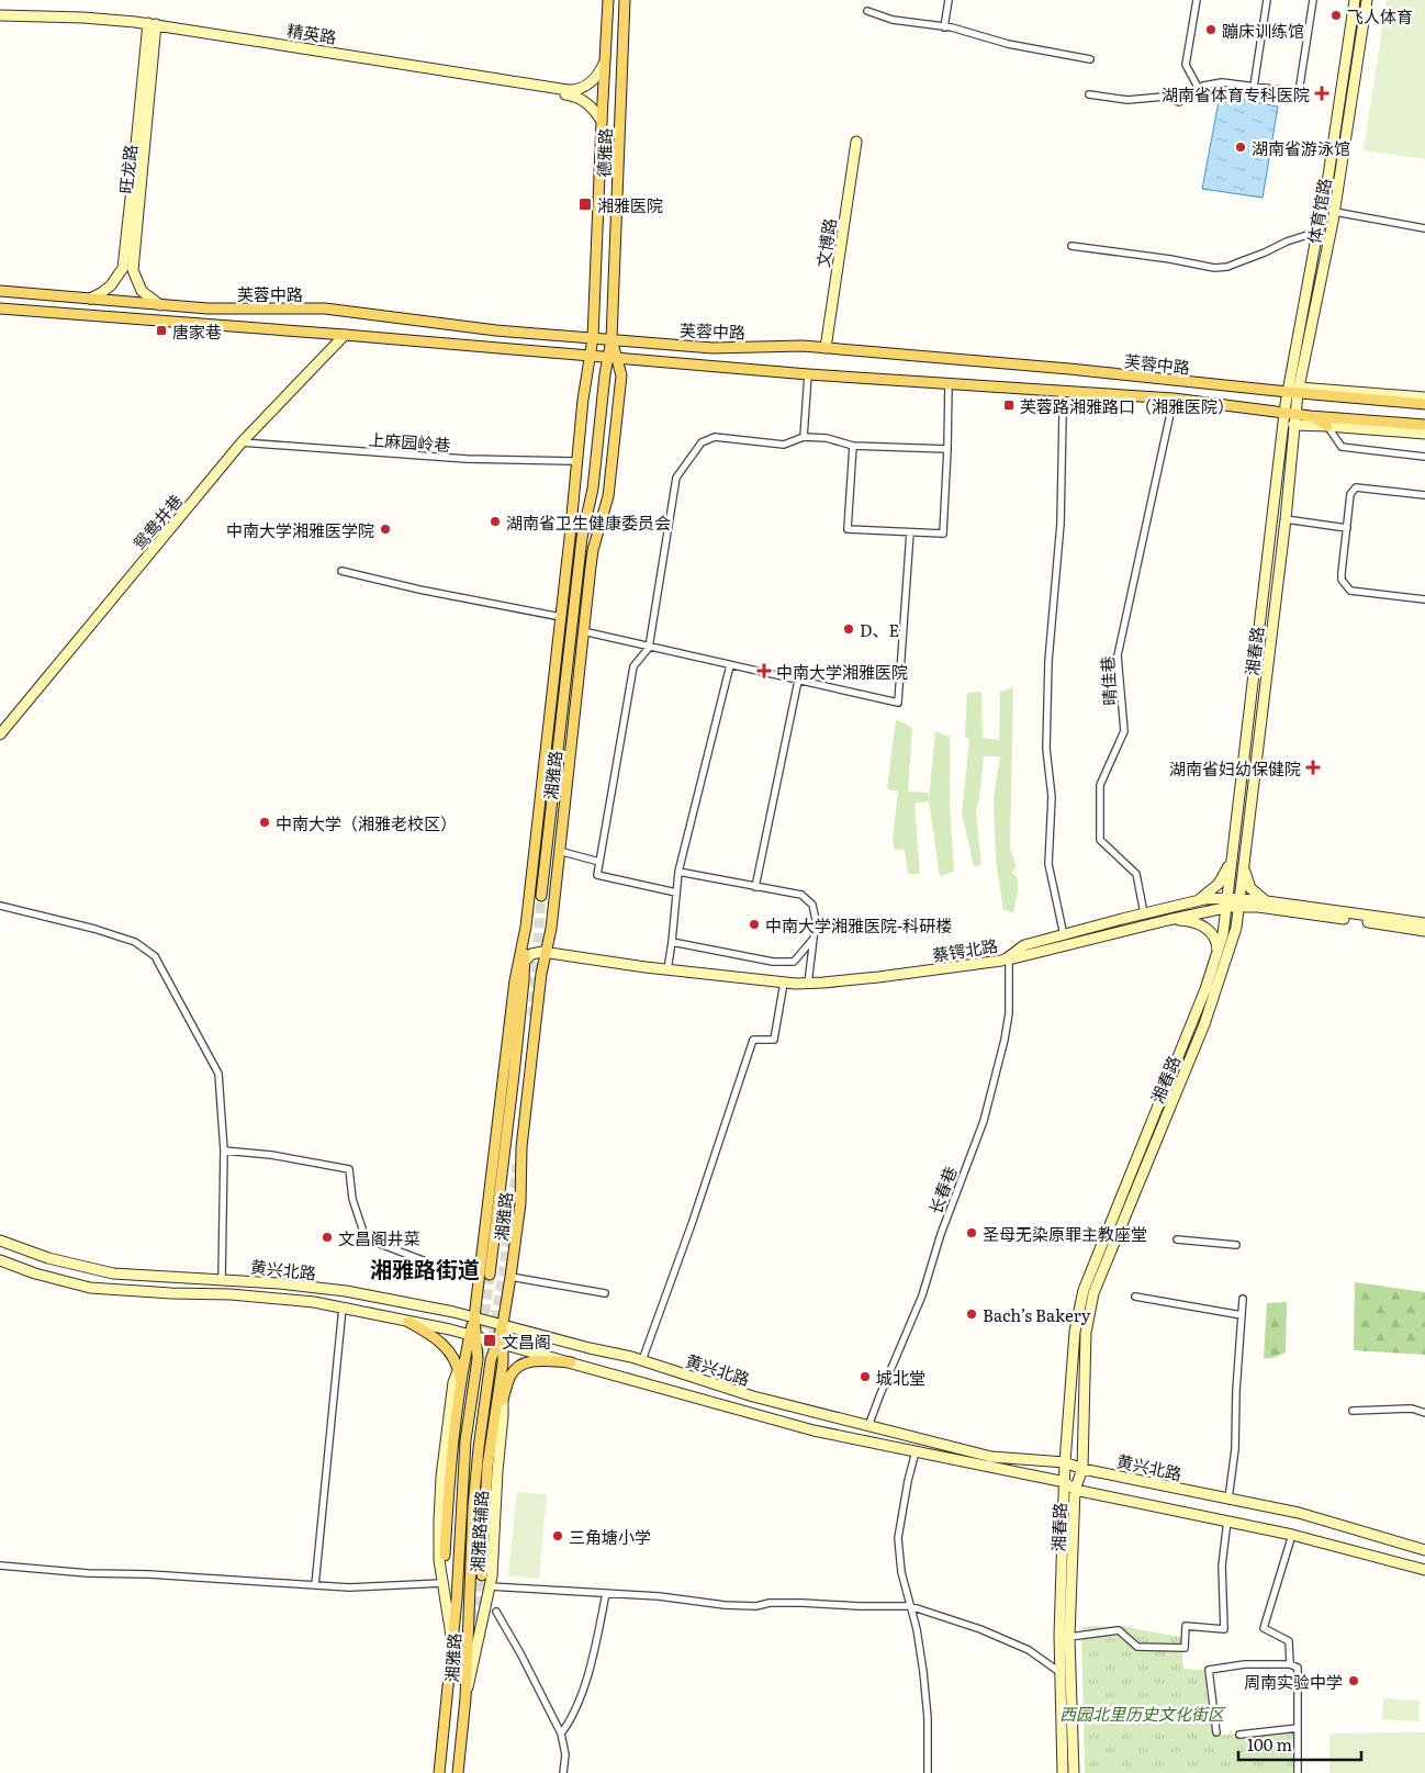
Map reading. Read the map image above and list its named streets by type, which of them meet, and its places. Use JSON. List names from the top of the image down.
{
  "streets": {
    "main road": ["德雅路", "芙蓉中路", "湘雅路"],
    "street": [
      "精英路",
      "旺龙路",
      "体育馆路",
      "文博路",
      "上麻园岭巷",
      "鸳鸯井巷",
      "湘春路",
      "晴佳巷",
      "蔡锷北路",
      "长春巷",
      "黄兴北路",
      "湘雅路辅路"
    ]
  },
  "crossings": [
    ["精英路", "德雅路"],
    ["精英路", "旺龙路"],
    ["德雅路", "芙蓉中路"],
    ["德雅路", "湘雅路"],
    ["旺龙路", "芙蓉中路"],
    ["体育馆路", "芙蓉中路"],
    ["体育馆路", "湘春路"],
    ["文博路", "芙蓉中路"],
    ["芙蓉中路", "鸳鸯井巷"],
    ["芙蓉中路", "湘春路"],
    ["芙蓉中路", "晴佳巷"],
    ["芙蓉中路", "湘雅路"],
    ["上麻园岭巷", "鸳鸯井巷"],
    ["上麻园岭巷", "湘雅路"],
    ["湘春路", "蔡锷北路"],
    ["湘春路", "黄兴北路"],
    ["晴佳巷", "蔡锷北路"],
    ["湘雅路", "蔡锷北路"],
    ["湘雅路", "黄兴北路"],
    ["湘雅路", "湘雅路辅路"],
    ["蔡锷北路", "长春巷"],
    ["长春巷", "黄兴北路"]
  ],
  "districts": ["湘雅路街道"],
  "parks": ["西园北里历史文化街区"],
  "places": {
    "other": [
      "飞人体育",
      "蹦床训练馆",
      "湖南省游泳馆",
      "湖南省卫生健康委员会",
      "中南大学湘雅医学院",
      "D、E",
      "中南大学（湘雅老校区）",
      "中南大学湘雅医院-科研楼",
      "圣母无染原罪主教座堂",
      "文昌阁井菜",
      "Bach’s Bakery",
      "城北堂",
      "三角塘小学",
      "周南实验中学"
    ],
    "health": ["湖南省体育专科医院", "中南大学湘雅医院", "湖南省妇幼保健院"],
    "transit": [
      "湘雅医院",
      "唐家巷",
      "芙蓉路湘雅路口（湘雅医院）",
      "文昌阁"
    ]
  },
  "scale_bar": "100 m"
}
